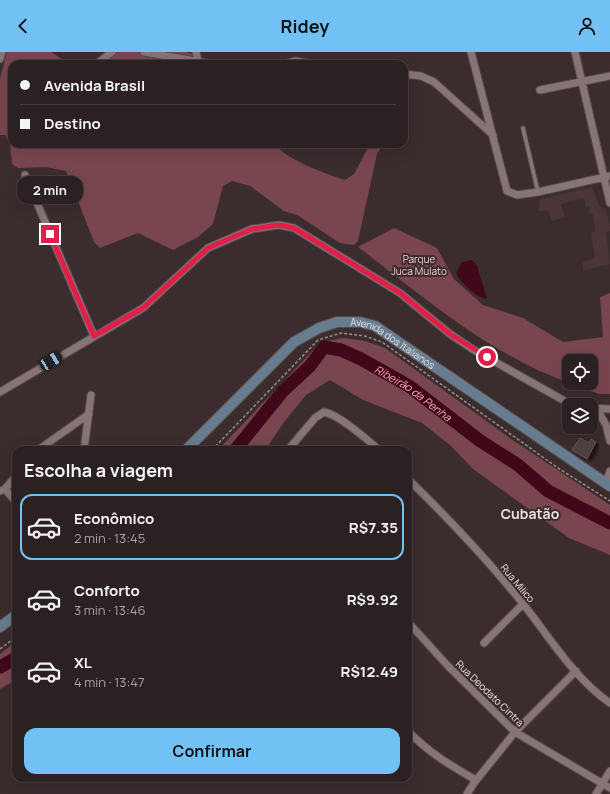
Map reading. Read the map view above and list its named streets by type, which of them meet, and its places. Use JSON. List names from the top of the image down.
{
  "streets": {
    "main road": ["Avenida dos Italianos"],
    "street": ["Rua Milico", "Rua Deodato Cintra"]
  },
  "districts": ["Cubatão"],
  "water": ["Ribeirão da Penha"],
  "parks": ["Parque Juca Mulato"],
  "page": {
    "header": "Ridey",
    "banner": ["Avenida Brasil", "Destino"],
    "bubble": "2 min",
    "heading": "Escolha a viagem",
    "list": [
      {
        "name": "Econômico",
        "note": "2 min · 13:45",
        "value": "R$7.35"
      },
      {
        "name": "Conforto",
        "note": "3 min · 13:46",
        "value": "R$9.92"
      },
      {
        "name": "XL",
        "note": "4 min · 13:47",
        "value": "R$12.49"
      }
    ],
    "buttons": "Confirmar"
  }
}
